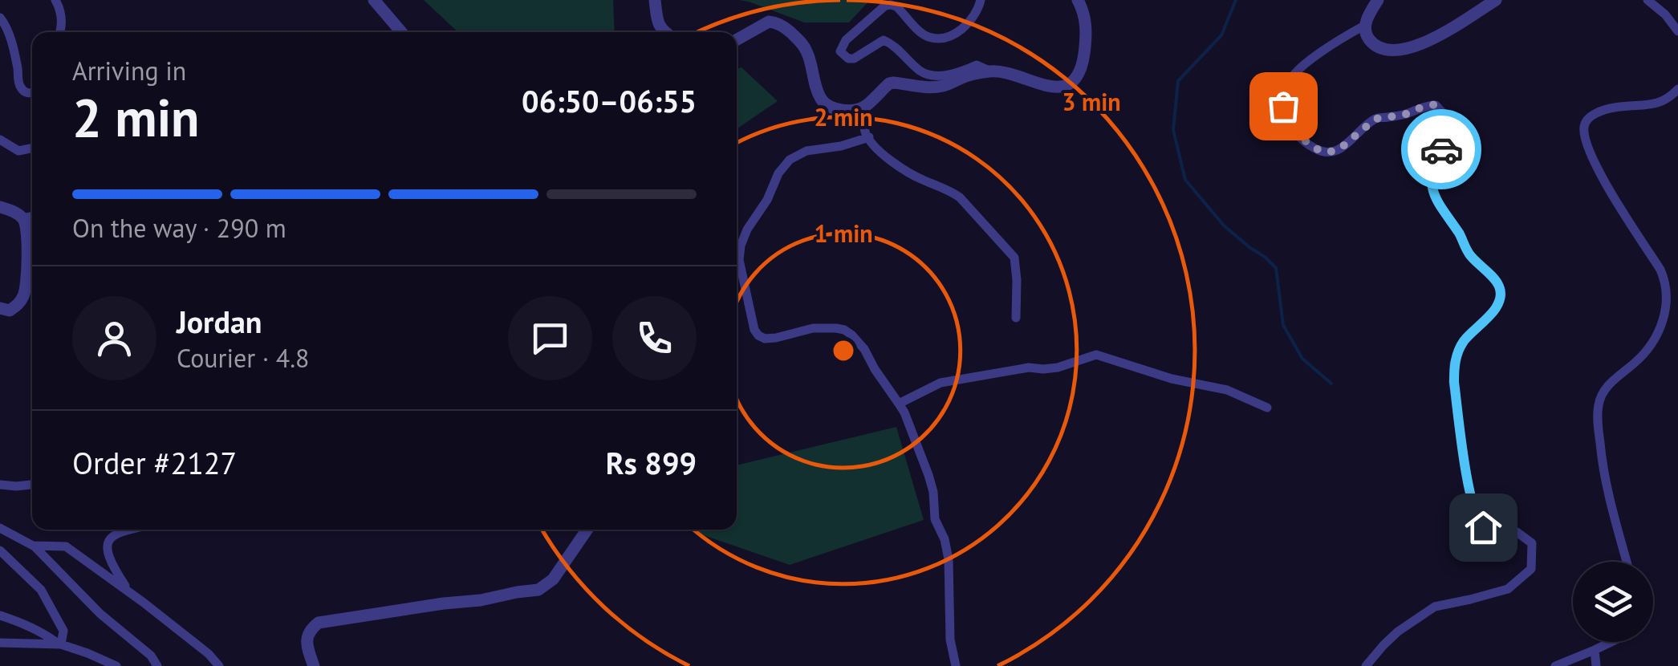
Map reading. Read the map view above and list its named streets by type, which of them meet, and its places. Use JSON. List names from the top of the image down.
{
  "page": {
    "heading": ["2 min", "Arriving in", "06:50–06:55"],
    "panel": [
      "Jordan",
      "Courier · 4.8",
      "Order #2127",
      "Rs 899"
    ],
    "bar": "On the way · 290 m"
  },
  "rings": ["3 min", "2 min", "1 min"]
}
